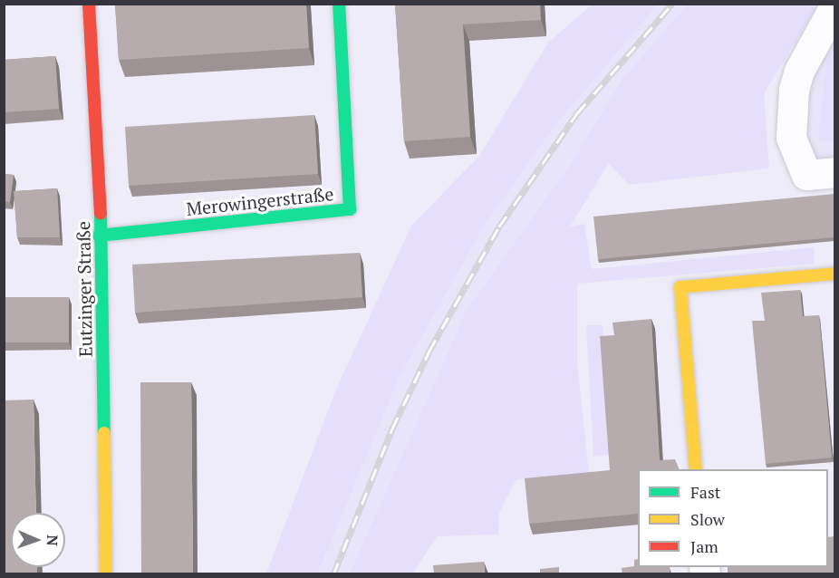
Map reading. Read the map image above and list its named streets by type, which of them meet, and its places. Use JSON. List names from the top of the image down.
{
  "streets": {
    "street": ["Merowingerstraße", "Eutzinger Straße"]
  },
  "crossings": [
    ["Merowingerstraße", "Eutzinger Straße"]
  ],
  "legend": ["Fast", "Slow", "Jam"],
  "north": "right"
}
